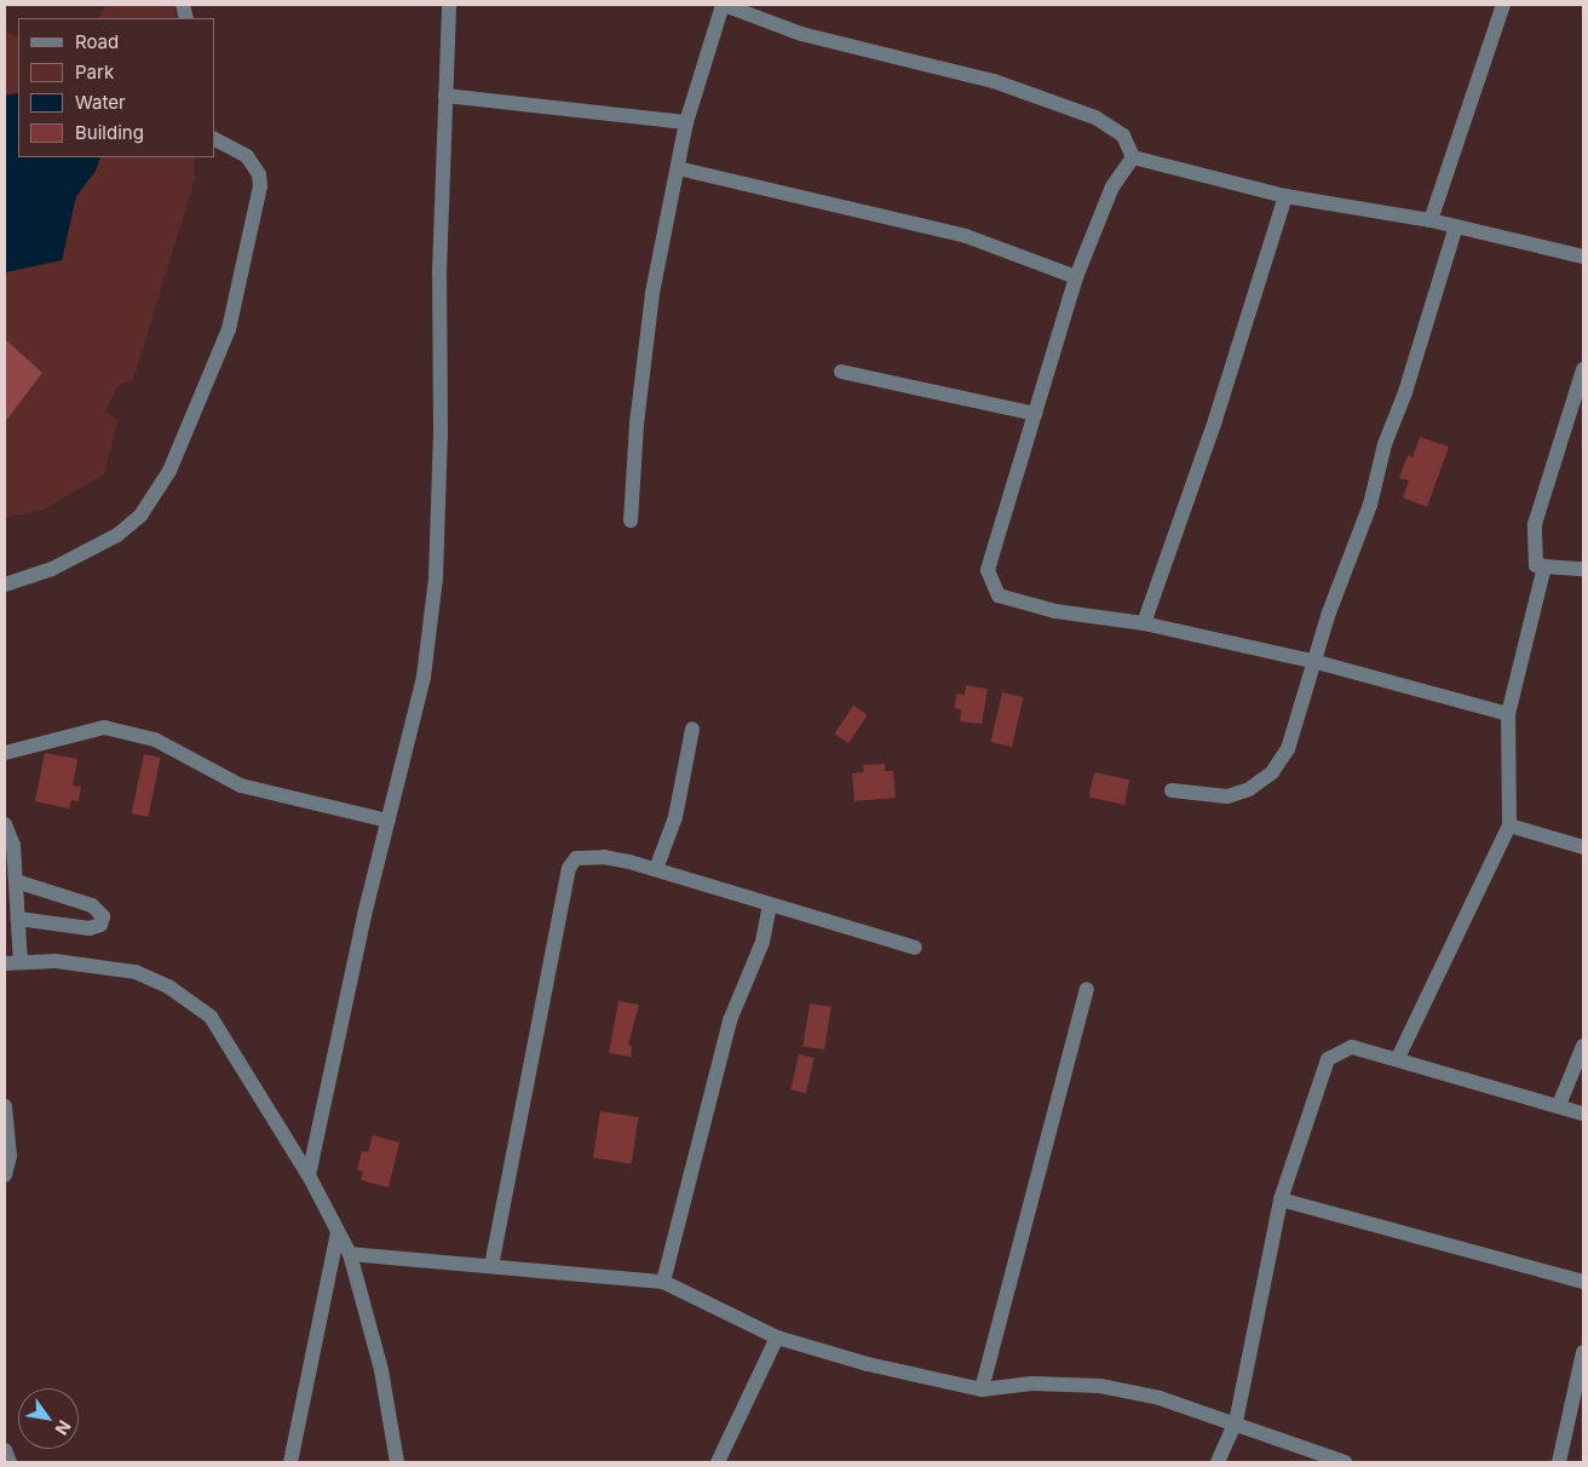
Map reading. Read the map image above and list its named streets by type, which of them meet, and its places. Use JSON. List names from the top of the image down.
{
  "legend": [
    "Road",
    "Park",
    "Water",
    "Building"
  ],
  "north": "bottom right"
}
